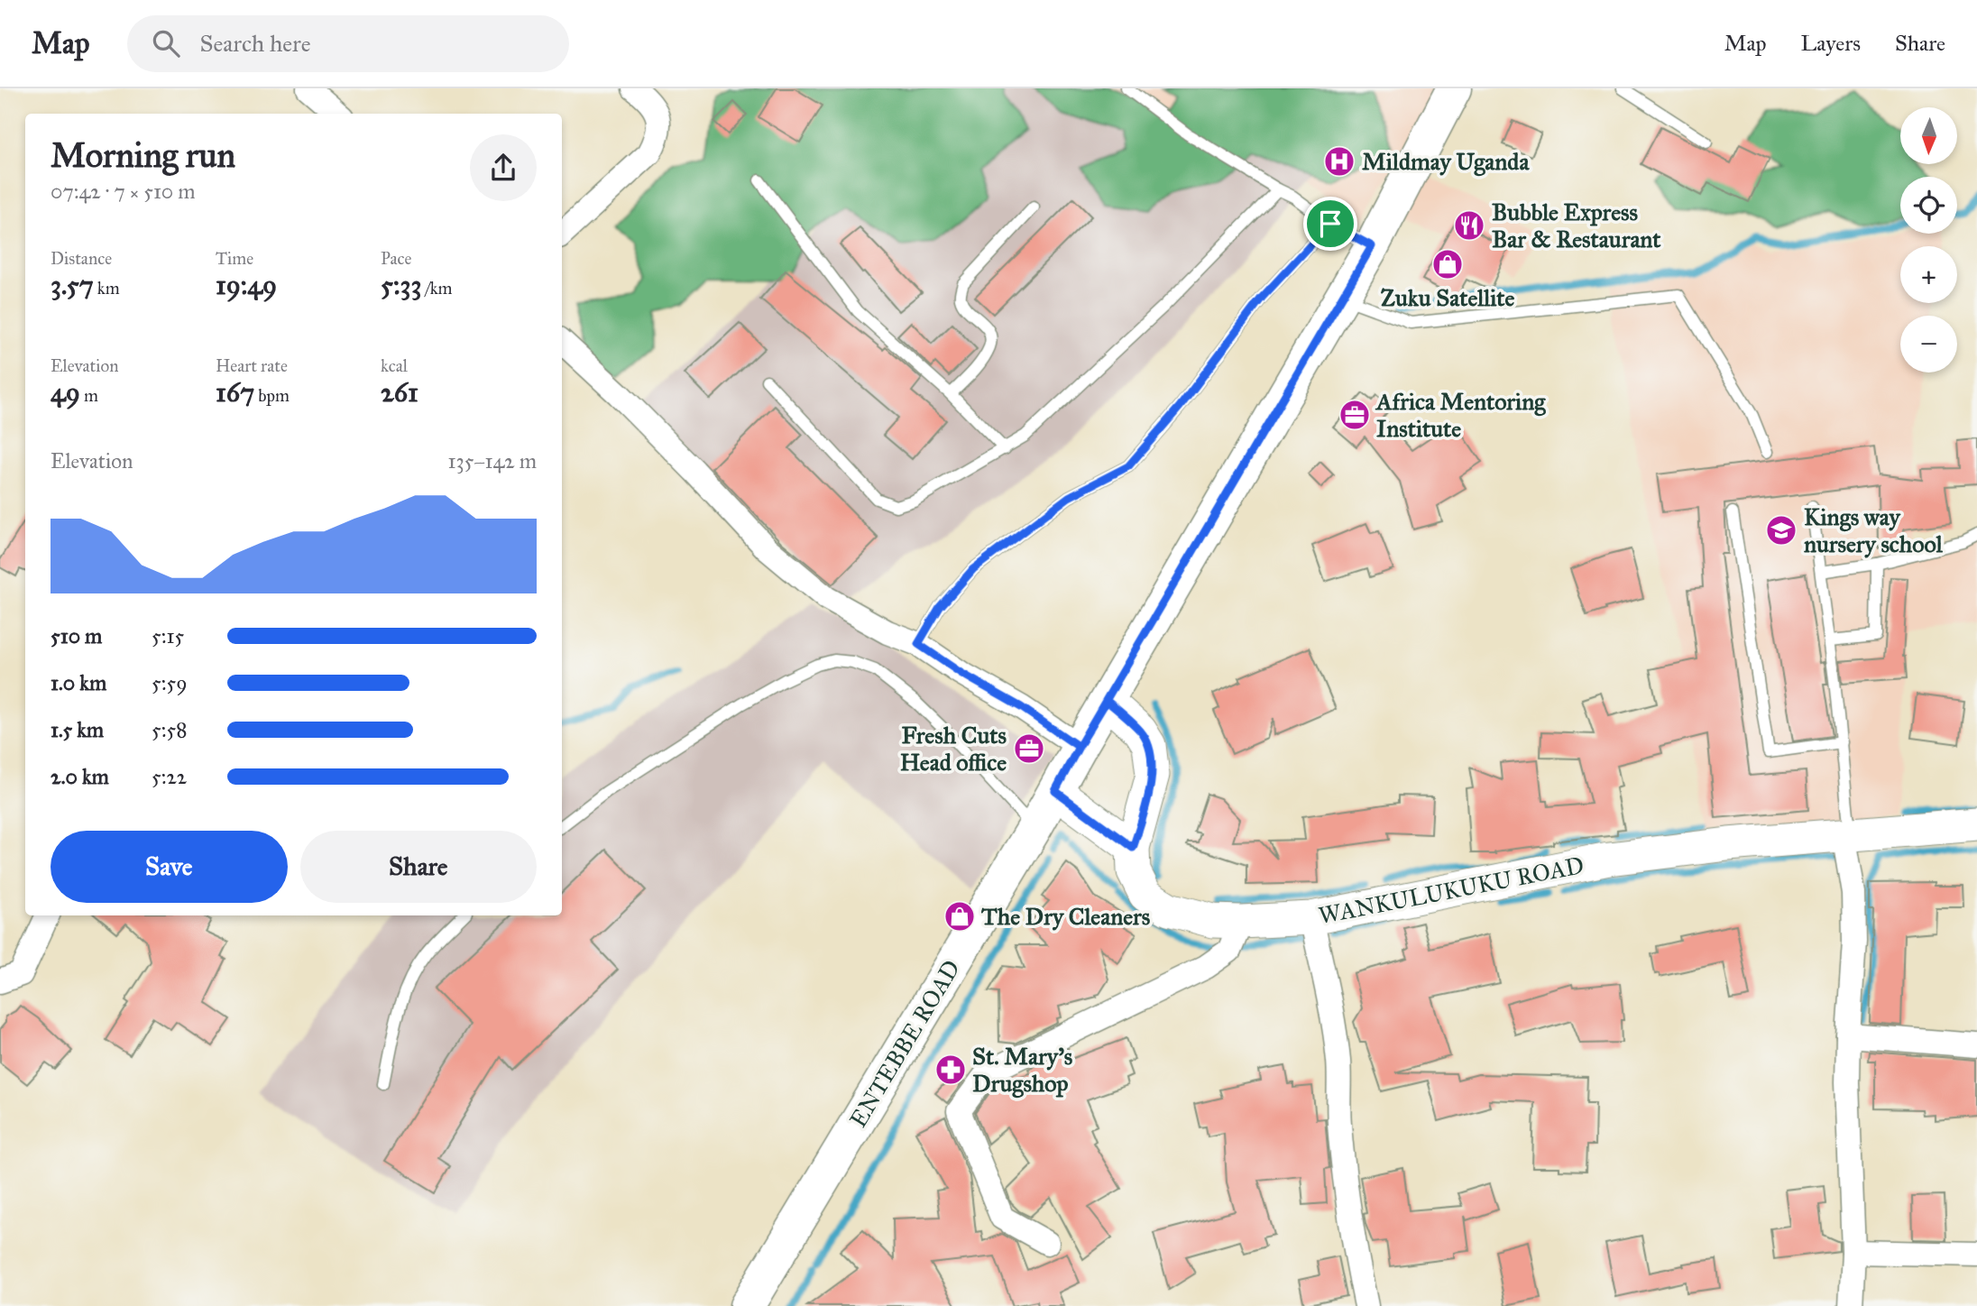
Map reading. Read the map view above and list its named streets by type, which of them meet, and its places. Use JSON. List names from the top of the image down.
{
  "streets": {
    "main road": ["WANKULUKUKU ROAD", "ENTEBBE ROAD"]
  },
  "crossings": [
    ["WANKULUKUKU ROAD", "ENTEBBE ROAD"]
  ],
  "places": {
    "hospital": ["Mildmay Uganda"],
    "restaurant": ["Bubble Express Bar & Restaurant"],
    "shop": ["Zuku Satellite", "The Dry Cleaners"],
    "office": ["Africa Mentoring Institute", "Fresh Cuts Head office"],
    "school or university": ["Kings way nursery school"],
    "pharmacy": ["St. Mary's Drugshop"]
  },
  "north": "bottom",
  "page": {
    "header": "Map",
    "search": "Search here",
    "nav": ["Map", "Layers", "Share"],
    "map_buttons": ["+", "−"],
    "heading": ["Morning run", "07:42 · 7 × 510 m"],
    "stats": [
      ["Distance", "3.57 km"],
      ["Time", "19:49"],
      ["Pace", "5:33 /km"],
      ["Elevation", "49 m"],
      ["Heart rate", "167 bpm"],
      ["kcal", "261"]
    ],
    "chart": ["Elevation", "135–142 m"],
    "list": [
      {
        "name": "510 m",
        "note": "5:15"
      },
      {
        "name": "1.0 km",
        "note": "5:59"
      },
      {
        "name": "1.5 km",
        "note": "5:58"
      },
      {
        "name": "2.0 km",
        "note": "5:22"
      }
    ],
    "buttons": ["Save", "Share"]
  }
}
